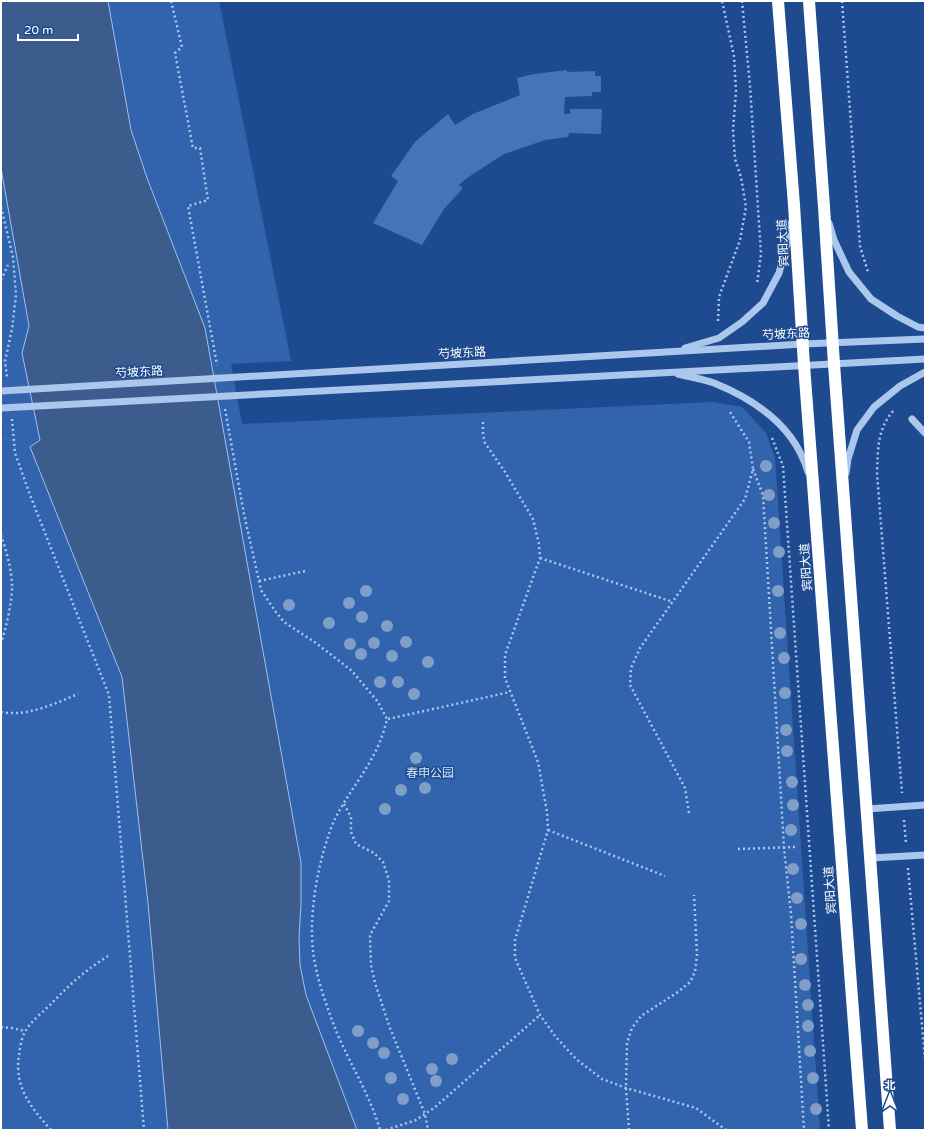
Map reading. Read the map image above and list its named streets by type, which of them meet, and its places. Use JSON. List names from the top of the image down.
{
  "streets": {
    "highway": ["宾阳大道"],
    "street": ["芍坡东路"]
  },
  "crossings": [
    ["宾阳大道", "芍坡东路"]
  ],
  "parks": ["春申公园"],
  "scale_bar": "20 m",
  "north": "top"
}
